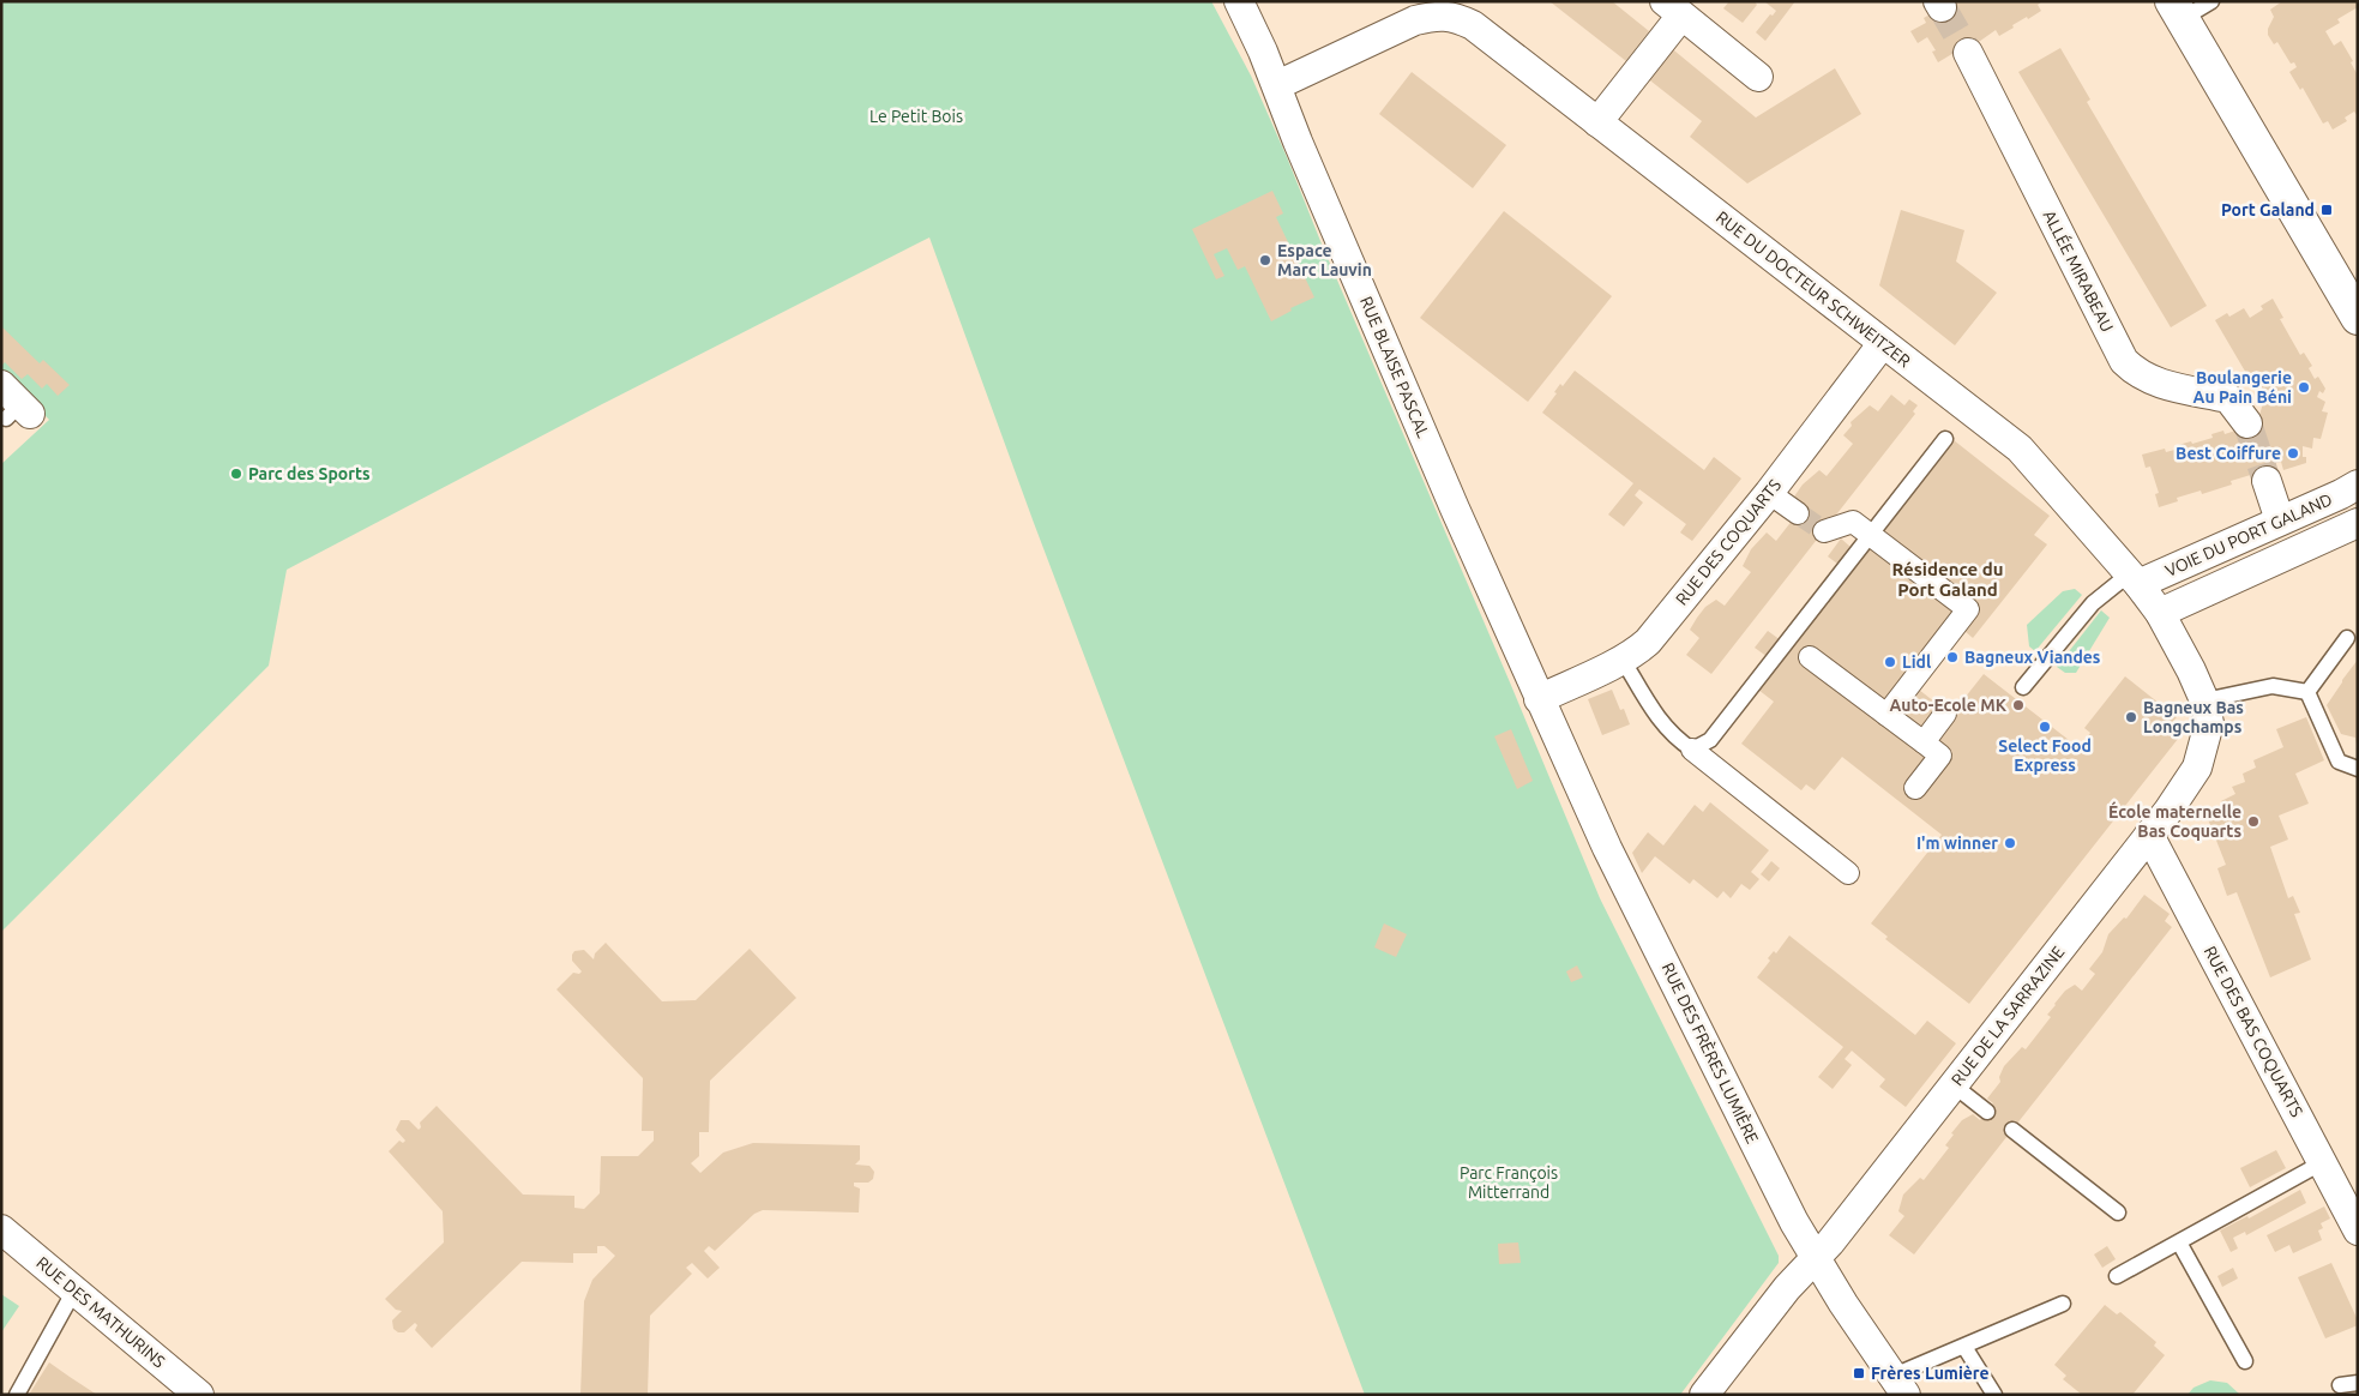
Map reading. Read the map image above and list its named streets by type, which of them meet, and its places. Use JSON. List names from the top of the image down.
{
  "streets": {
    "street": [
      "ALLÉE MIRABEAU",
      "RUE DU DOCTEUR SCHWEITZER",
      "RUE BLAISE PASCAL",
      "VOIE DU PORT GALAND",
      "RUE DES COQUARTS",
      "RUE DE LA SARRAZINE",
      "RUE DES BAS COQUARTS",
      "RUE DES FRÈRES LUMIÈRE",
      "RUE DES MATHURINS"
    ]
  },
  "crossings": [
    ["RUE DU DOCTEUR SCHWEITZER", "RUE BLAISE PASCAL"],
    ["RUE DU DOCTEUR SCHWEITZER", "VOIE DU PORT GALAND"],
    ["RUE DU DOCTEUR SCHWEITZER", "RUE DES COQUARTS"],
    ["RUE DU DOCTEUR SCHWEITZER", "RUE DE LA SARRAZINE"],
    ["RUE BLAISE PASCAL", "RUE DES COQUARTS"],
    ["RUE BLAISE PASCAL", "RUE DES FRÈRES LUMIÈRE"],
    ["RUE DES COQUARTS", "RUE DES FRÈRES LUMIÈRE"],
    ["RUE DE LA SARRAZINE", "RUE DES BAS COQUARTS"],
    ["RUE DE LA SARRAZINE", "RUE DES FRÈRES LUMIÈRE"]
  ],
  "districts": ["Résidence du Port Galand"],
  "parks": ["Le Petit Bois", "Parc François Mitterrand"],
  "places": {
    "transit": ["Port Galand", "Frères Lumière"],
    "other": [
      "Espace Marc Lauvin",
      "Boulangerie Au Pain Béni",
      "Best Coiffure",
      "Parc des Sports",
      "Bagneux Viandes",
      "Lidl",
      "Auto-Ecole MK",
      "Bagneux Bas Longchamps",
      "Select Food Express",
      "École maternelle Bas Coquarts",
      "I'm winner"
    ]
  }
}
